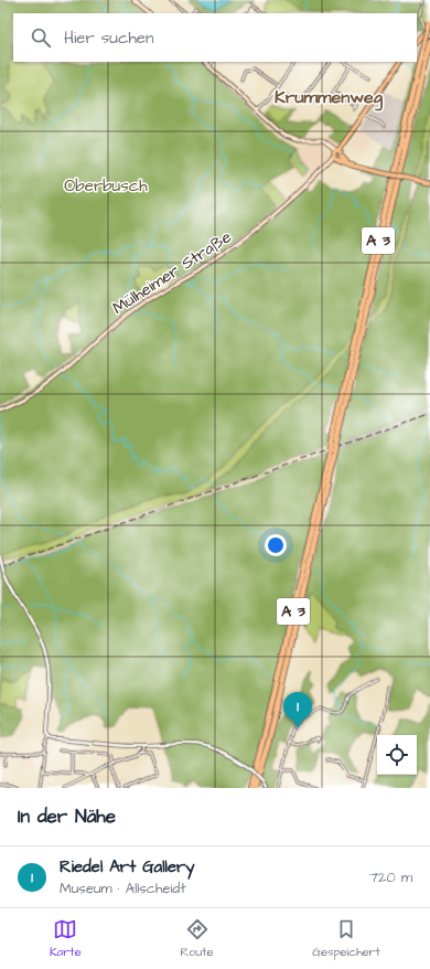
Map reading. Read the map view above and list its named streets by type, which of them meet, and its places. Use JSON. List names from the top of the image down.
{
  "streets": {
    "highway": ["A 3"],
    "main road": ["Mülheimer Straße"]
  },
  "districts": ["Krummenweg"],
  "parks": ["Oberbusch"],
  "page": {
    "search": "Hier suchen",
    "pins": "1",
    "heading": "In der Nähe",
    "list": [
      {
        "mark": "1",
        "name": "Riedel Art Gallery",
        "note": "Museum · Allscheidt",
        "value": "720 m"
      }
    ],
    "nav": ["Karte", "Route", "Gespeichert"]
  }
}
